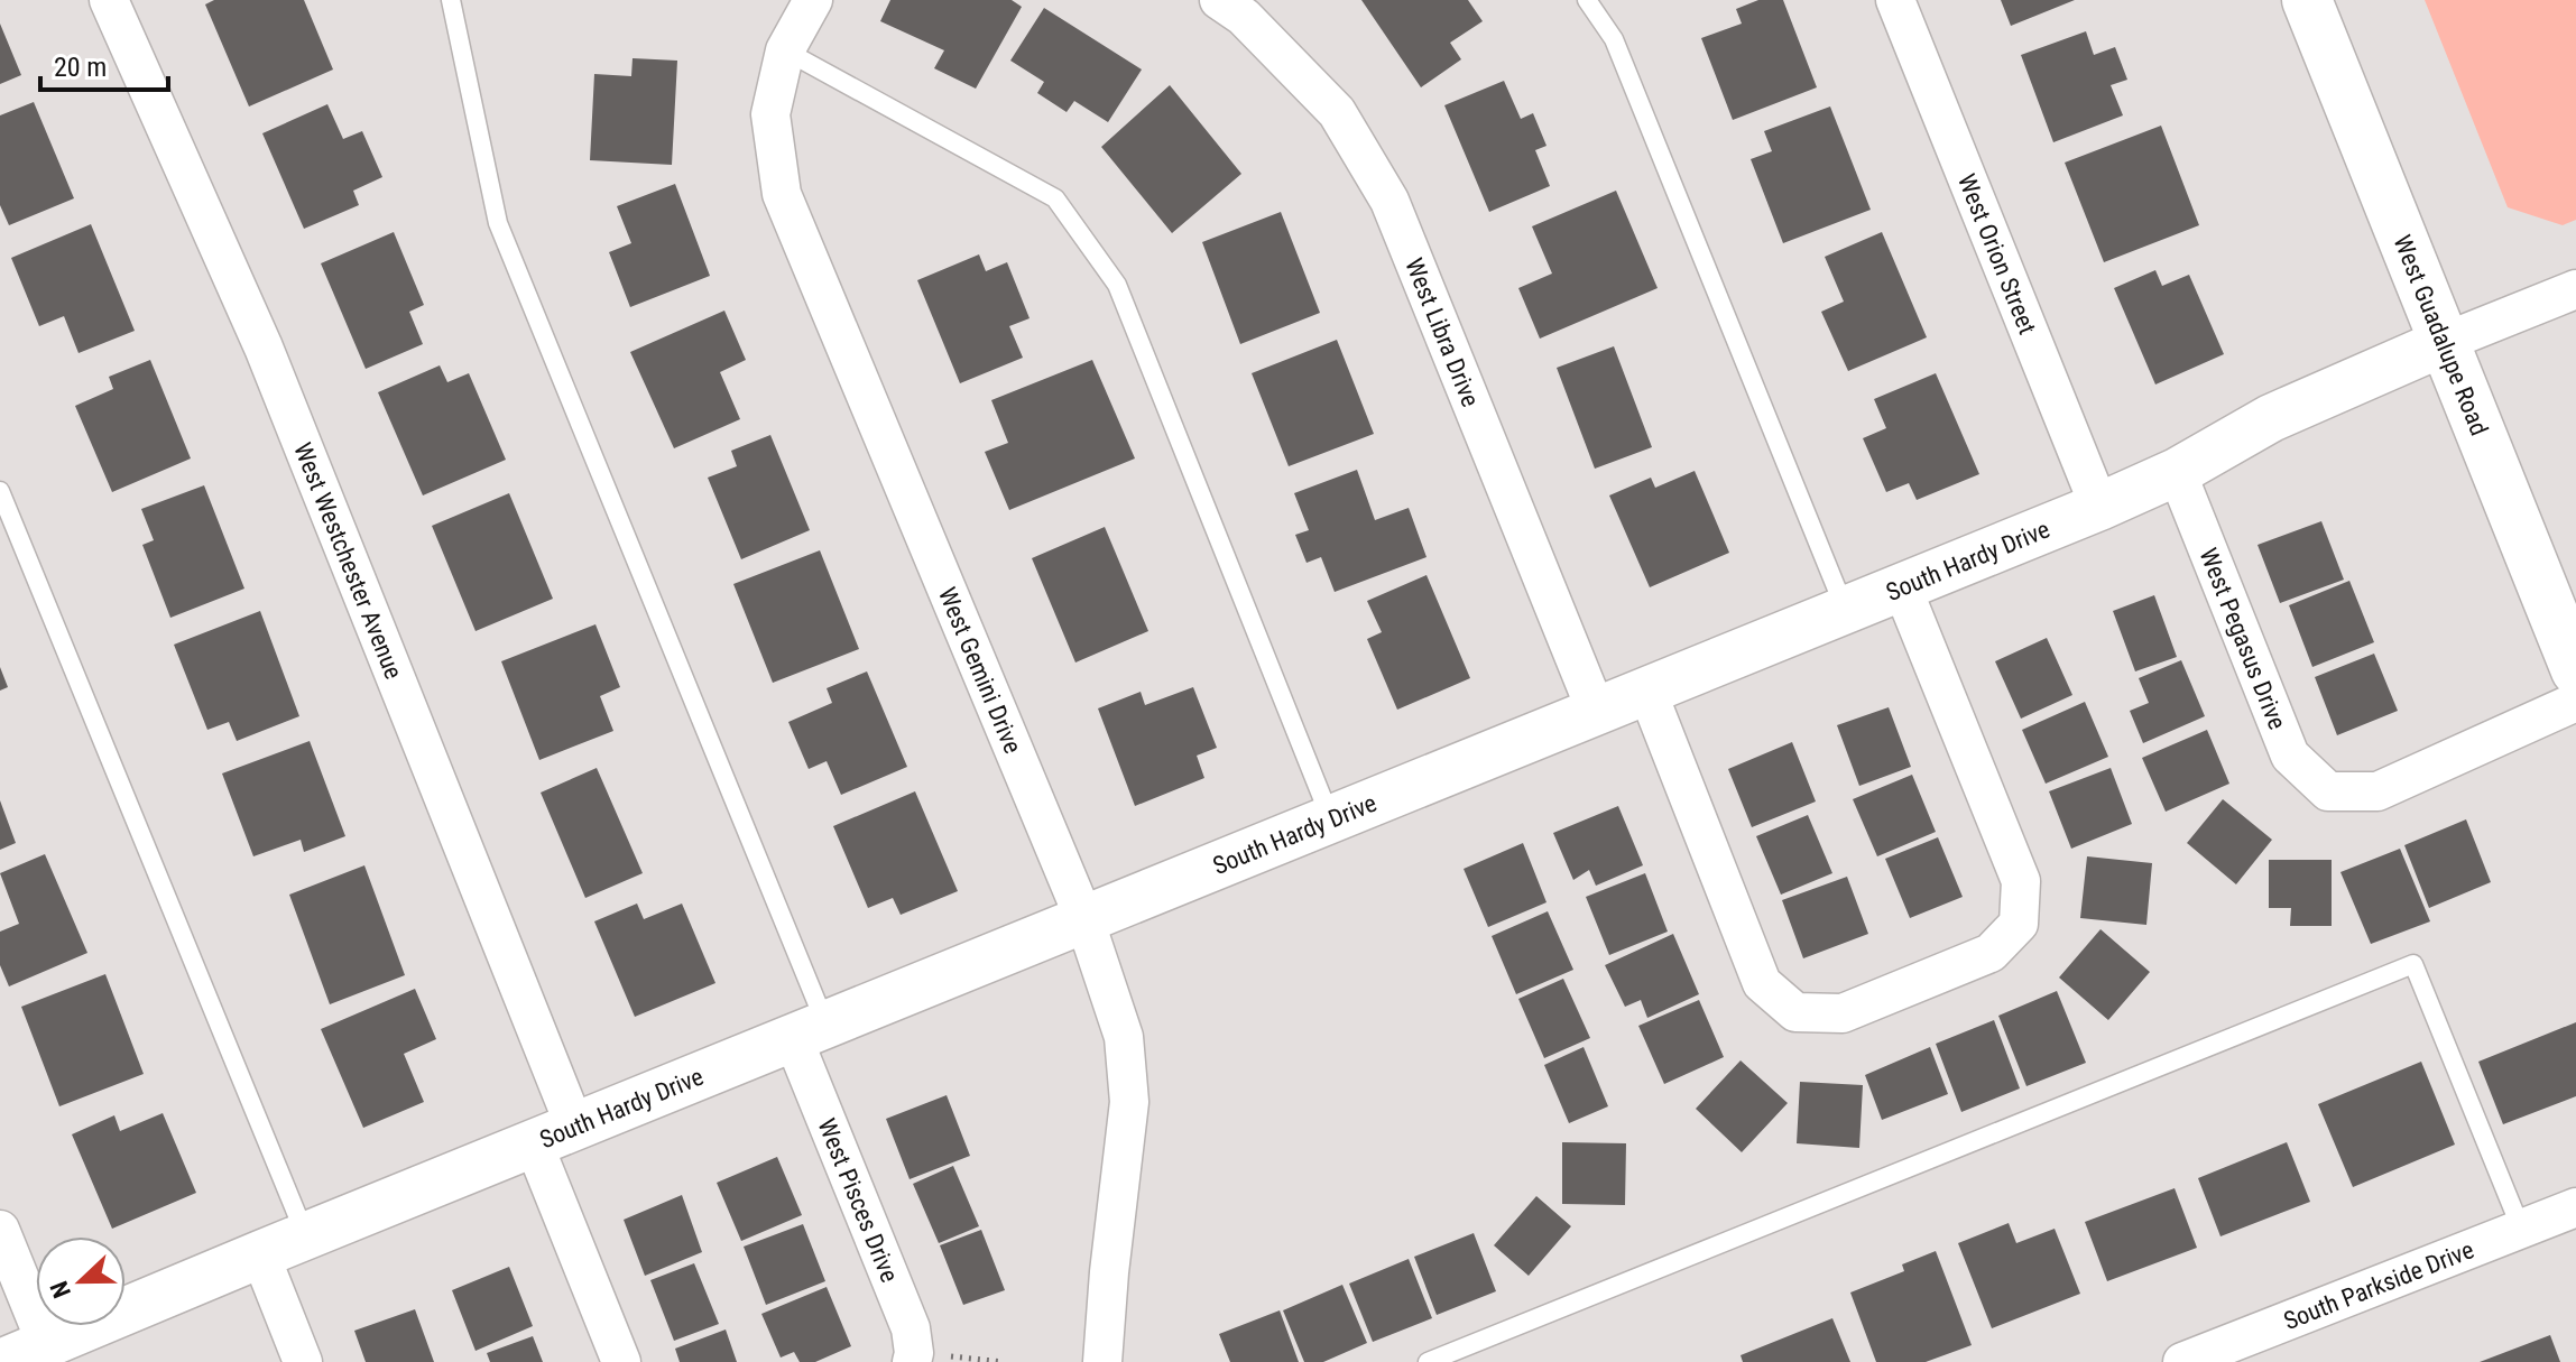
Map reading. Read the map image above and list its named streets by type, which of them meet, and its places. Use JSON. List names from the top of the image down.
{
  "streets": {
    "main road": ["West Guadalupe Road"],
    "street": [
      "West Orion Street",
      "West Libra Drive",
      "West Westchester Avenue",
      "South Hardy Drive",
      "West Pegasus Drive",
      "West Gemini Drive",
      "West Pisces Drive",
      "South Parkside Drive"
    ]
  },
  "crossings": [
    ["West Orion Street", "South Hardy Drive"],
    ["West Libra Drive", "South Hardy Drive"],
    ["West Guadalupe Road", "South Hardy Drive"],
    ["West Westchester Avenue", "South Hardy Drive"],
    ["South Hardy Drive", "West Pegasus Drive"],
    ["South Hardy Drive", "West Gemini Drive"],
    ["South Hardy Drive", "West Pisces Drive"]
  ],
  "scale_bar": "20 m",
  "north": "left"
}
